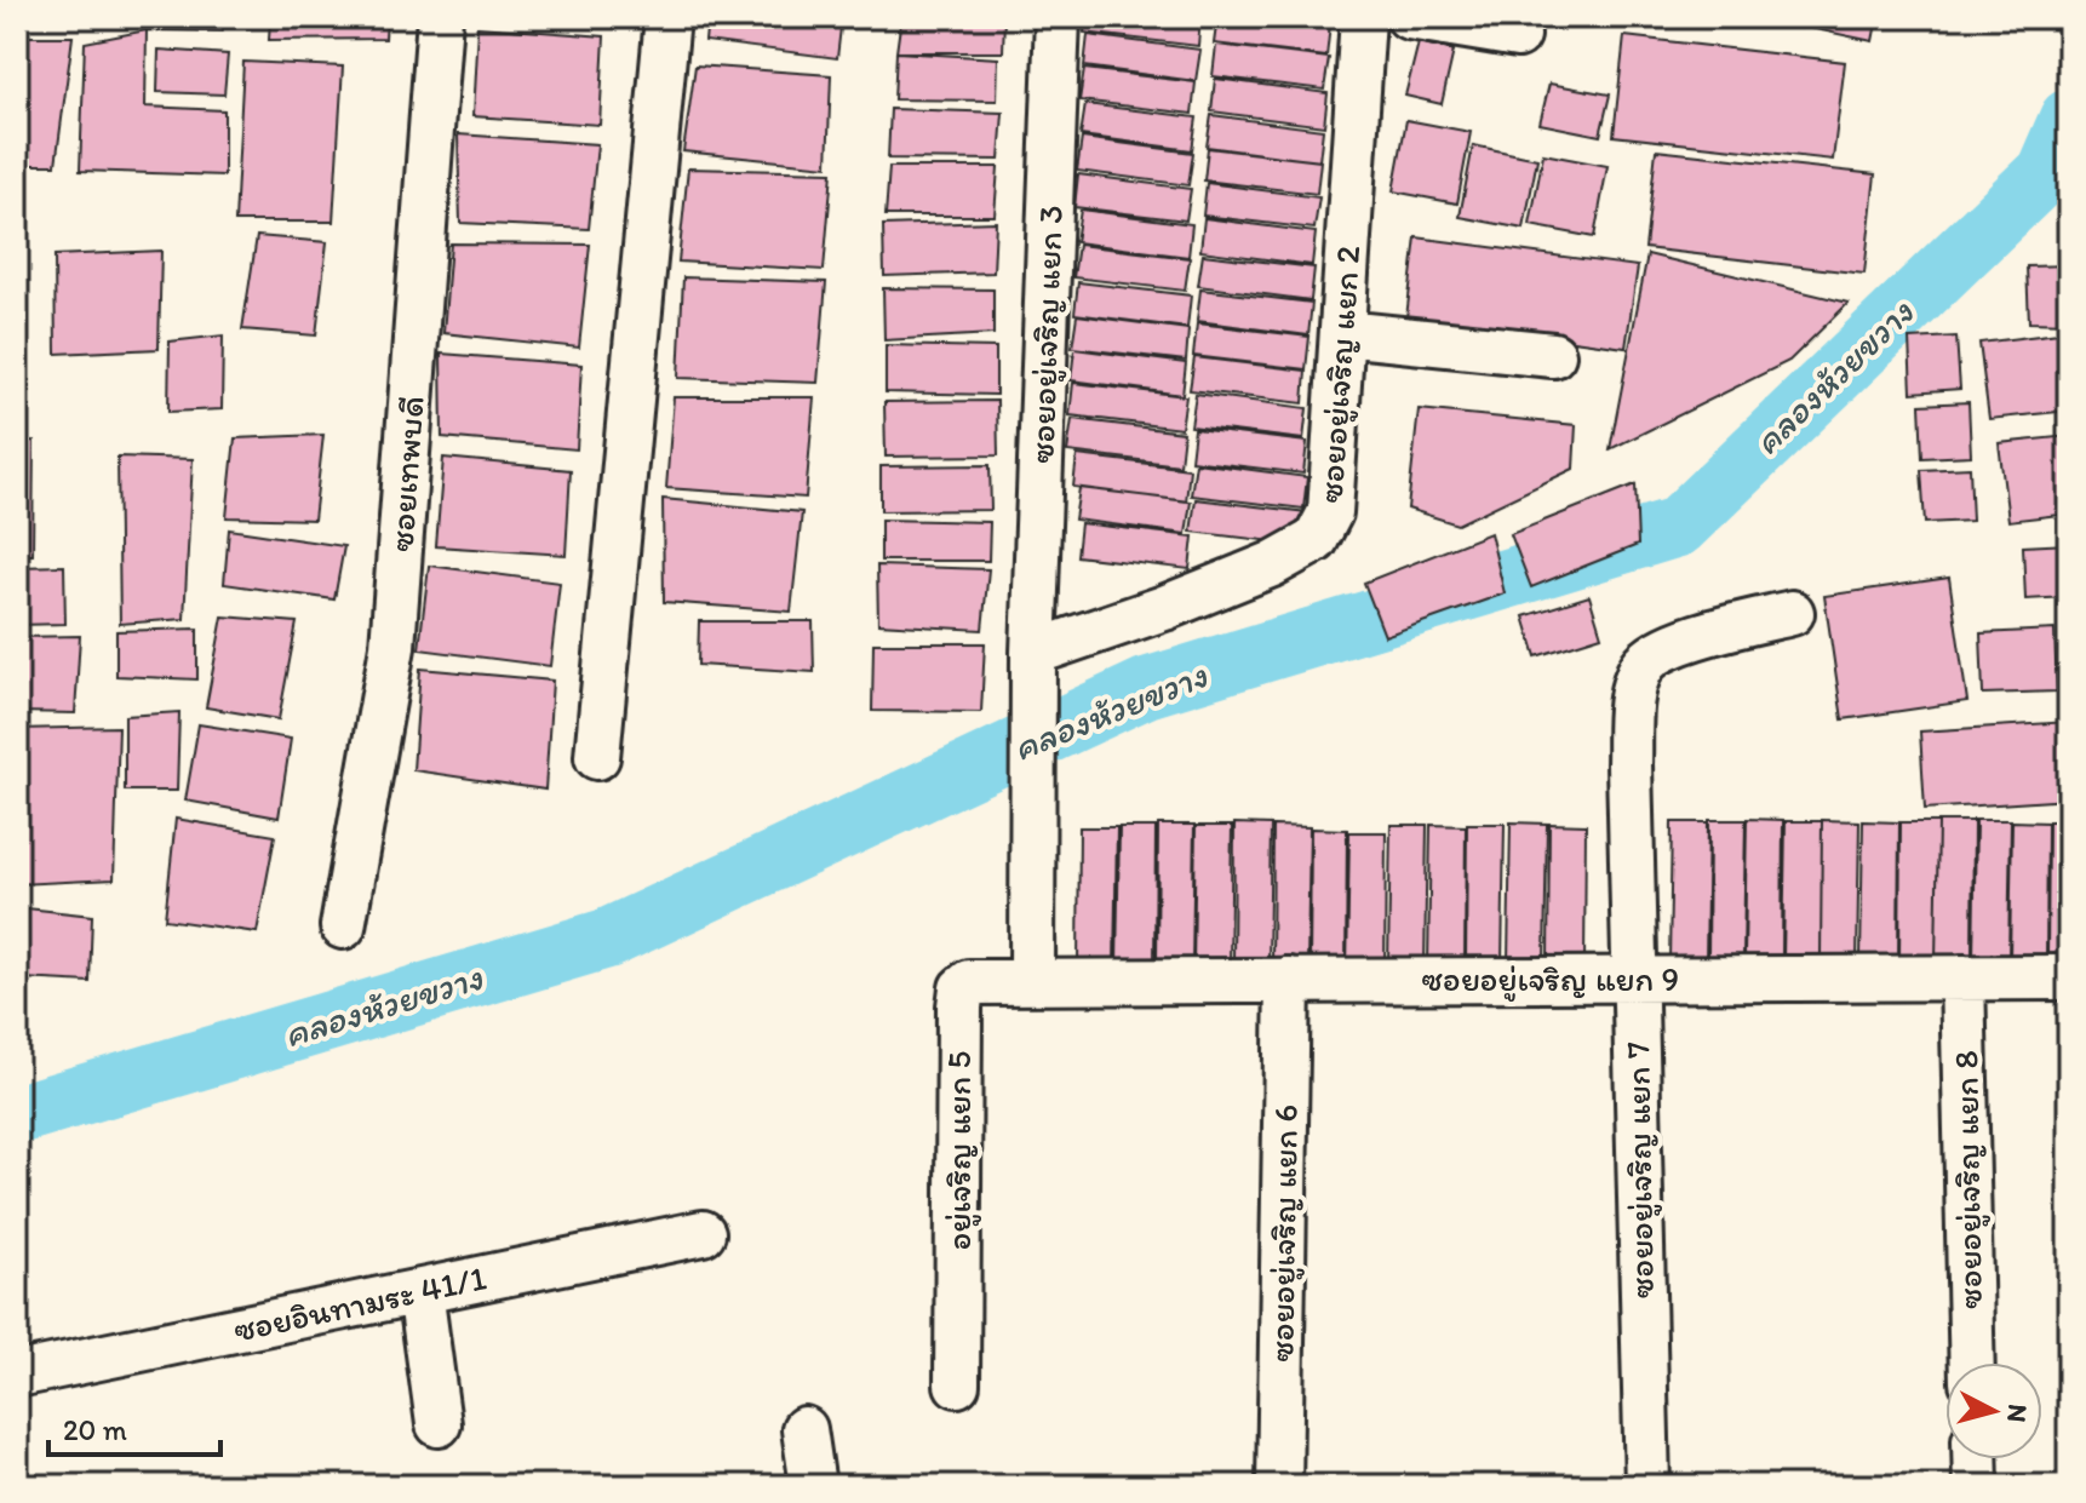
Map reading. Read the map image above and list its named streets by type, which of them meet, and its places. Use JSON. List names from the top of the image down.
{
  "streets": {
    "street": [
      "ซอยอยู่เจริญ แยก 3",
      "ซอยอยู่เจริญ แยก 2",
      "ซอยเทพบดี",
      "ซอยอยู่เจริญ แยก 9",
      "อยู่เจริญ แยก 5",
      "ซอยอยู่เจริญ แยก 7",
      "ซอยอยู่เจริญ แยก 8",
      "ซอยอยู่เจริญ แยก 6",
      "ซอยอินทามระ 41/1"
    ]
  },
  "crossings": [
    ["ซอยอยู่เจริญ แยก 3", "ซอยอยู่เจริญ แยก 2"],
    ["ซอยอยู่เจริญ แยก 3", "ซอยอยู่เจริญ แยก 9"],
    ["ซอยอยู่เจริญ แยก 3", "อยู่เจริญ แยก 5"],
    ["ซอยอยู่เจริญ แยก 9", "อยู่เจริญ แยก 5"],
    ["ซอยอยู่เจริญ แยก 9", "ซอยอยู่เจริญ แยก 7"],
    ["ซอยอยู่เจริญ แยก 9", "ซอยอยู่เจริญ แยก 8"],
    ["ซอยอยู่เจริญ แยก 9", "ซอยอยู่เจริญ แยก 6"]
  ],
  "water": ["คลองห้วยขวาง"],
  "scale_bar": "20 m",
  "north": "right"
}
